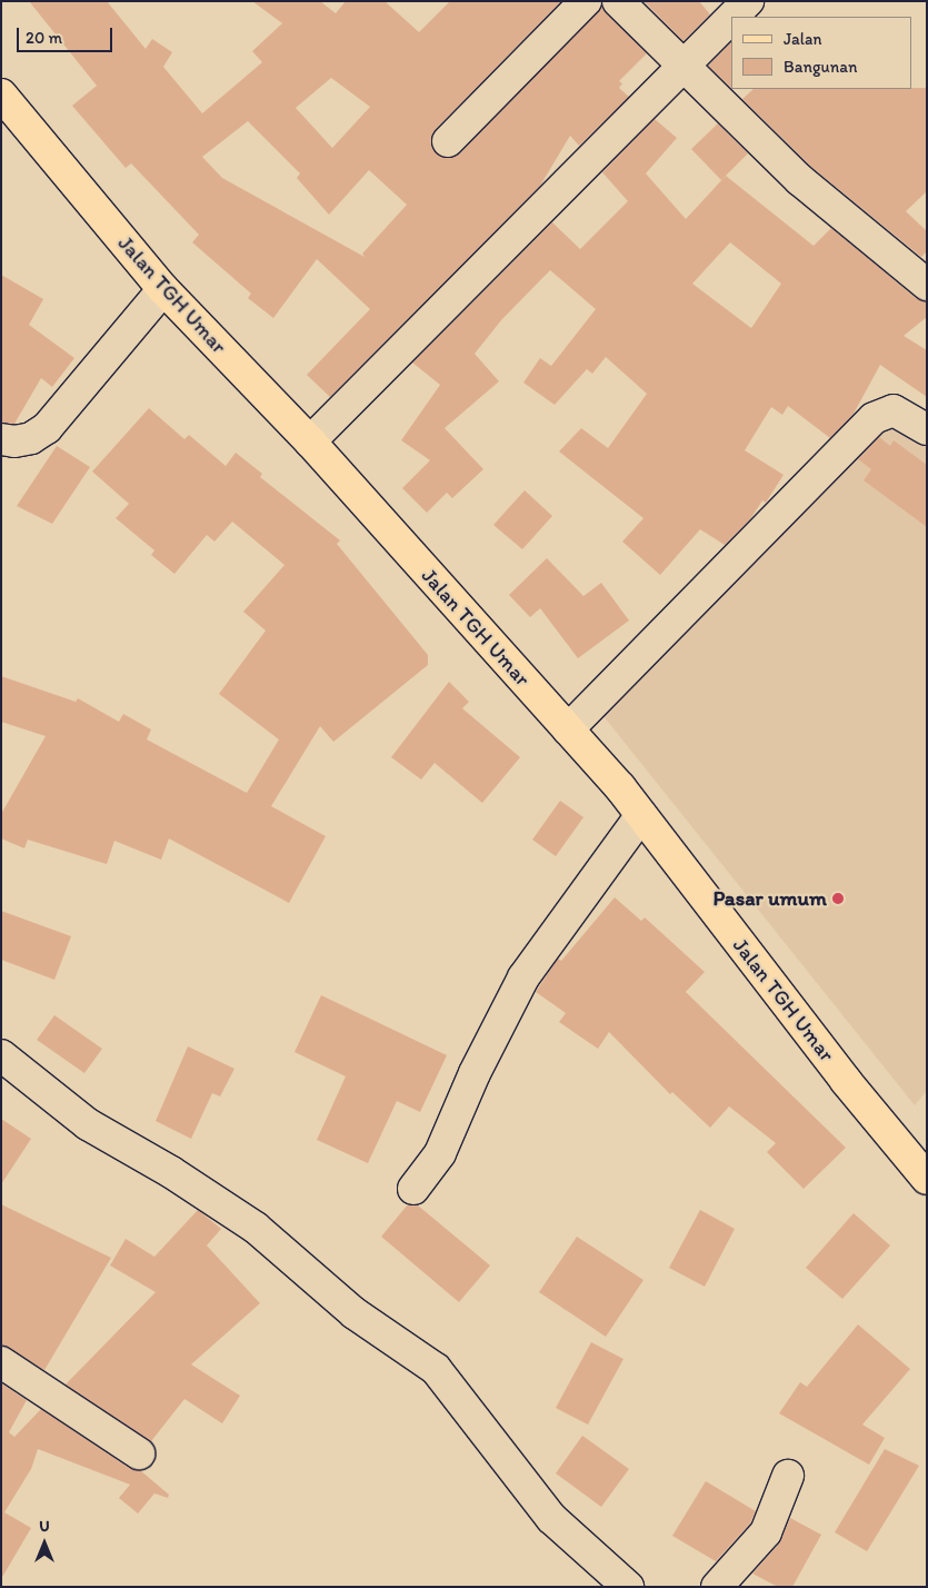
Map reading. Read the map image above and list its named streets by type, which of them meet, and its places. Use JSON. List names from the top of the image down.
{
  "streets": {
    "main road": ["Jalan TGH Umar"]
  },
  "places": ["Pasar umum"],
  "legend": ["Jalan", "Bangunan"],
  "scale_bar": "20 m",
  "north": "top"
}
